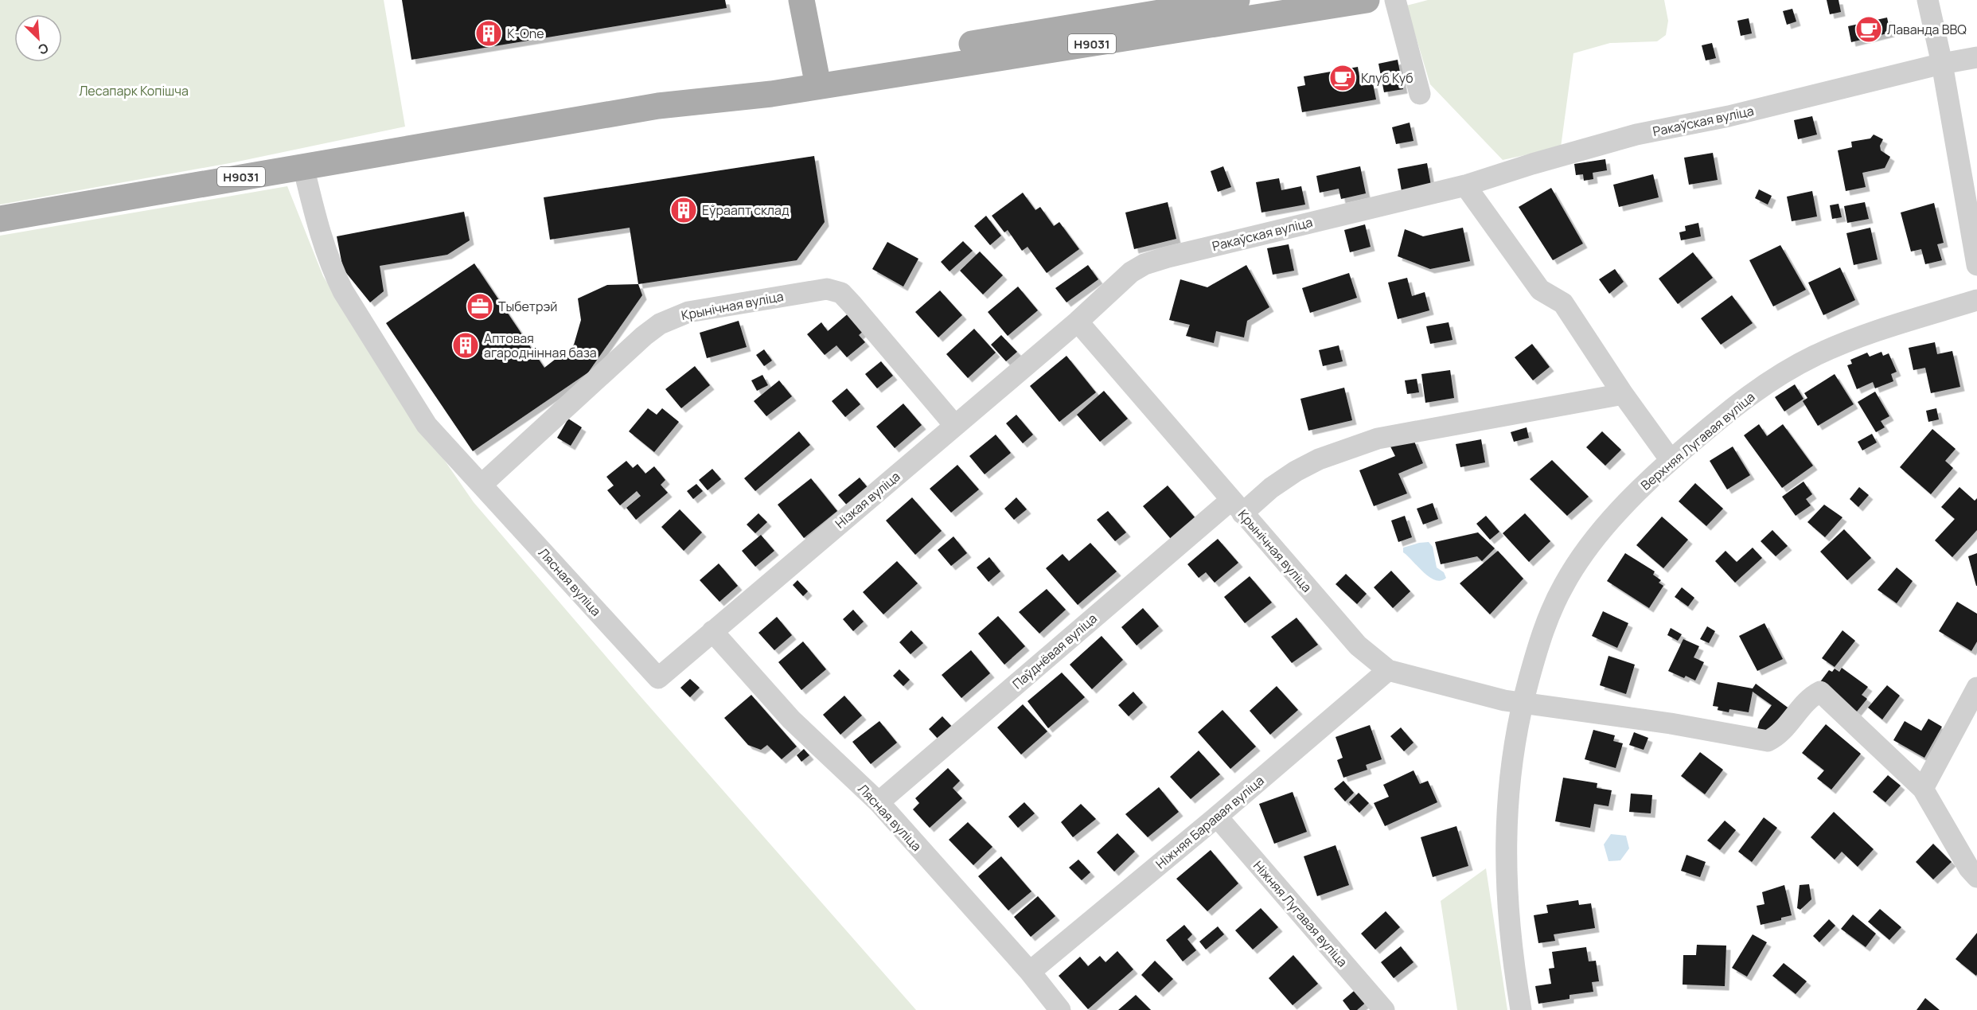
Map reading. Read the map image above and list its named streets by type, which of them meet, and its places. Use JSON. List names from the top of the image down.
{
  "streets": {
    "main road": ["Н9031"],
    "street": [
      "Ракаўская вуліца",
      "Крынічная вуліца",
      "Верхняя Лугавая вуліца",
      "Нізкая вуліца",
      "Лясная вуліца",
      "Паўднёвая вуліца",
      "Ніжняя Баравая вуліца",
      "Ніжняя Лугавая вуліца"
    ]
  },
  "crossings": [
    ["Н9031", "Лясная вуліца"],
    ["Ракаўская вуліца", "Крынічная вуліца"],
    ["Ракаўская вуліца", "Нізкая вуліца"],
    ["Крынічная вуліца", "Верхняя Лугавая вуліца"],
    ["Крынічная вуліца", "Нізкая вуліца"],
    ["Крынічная вуліца", "Лясная вуліца"],
    ["Крынічная вуліца", "Паўднёвая вуліца"],
    ["Крынічная вуліца", "Ніжняя Баравая вуліца"],
    ["Нізкая вуліца", "Лясная вуліца"],
    ["Лясная вуліца", "Паўднёвая вуліца"],
    ["Лясная вуліца", "Ніжняя Баравая вуліца"],
    ["Ніжняя Баравая вуліца", "Ніжняя Лугавая вуліца"]
  ],
  "parks": ["Лесапарк Копішча"],
  "places": {
    "cafe": ["Лаванда BBQ", "Клуб Куб"],
    "building": ["K-One", "Еўраапт склад", "Аптовая агароднінная база"],
    "office": ["Тыбетрэй"]
  },
  "north": "bottom right"
}
